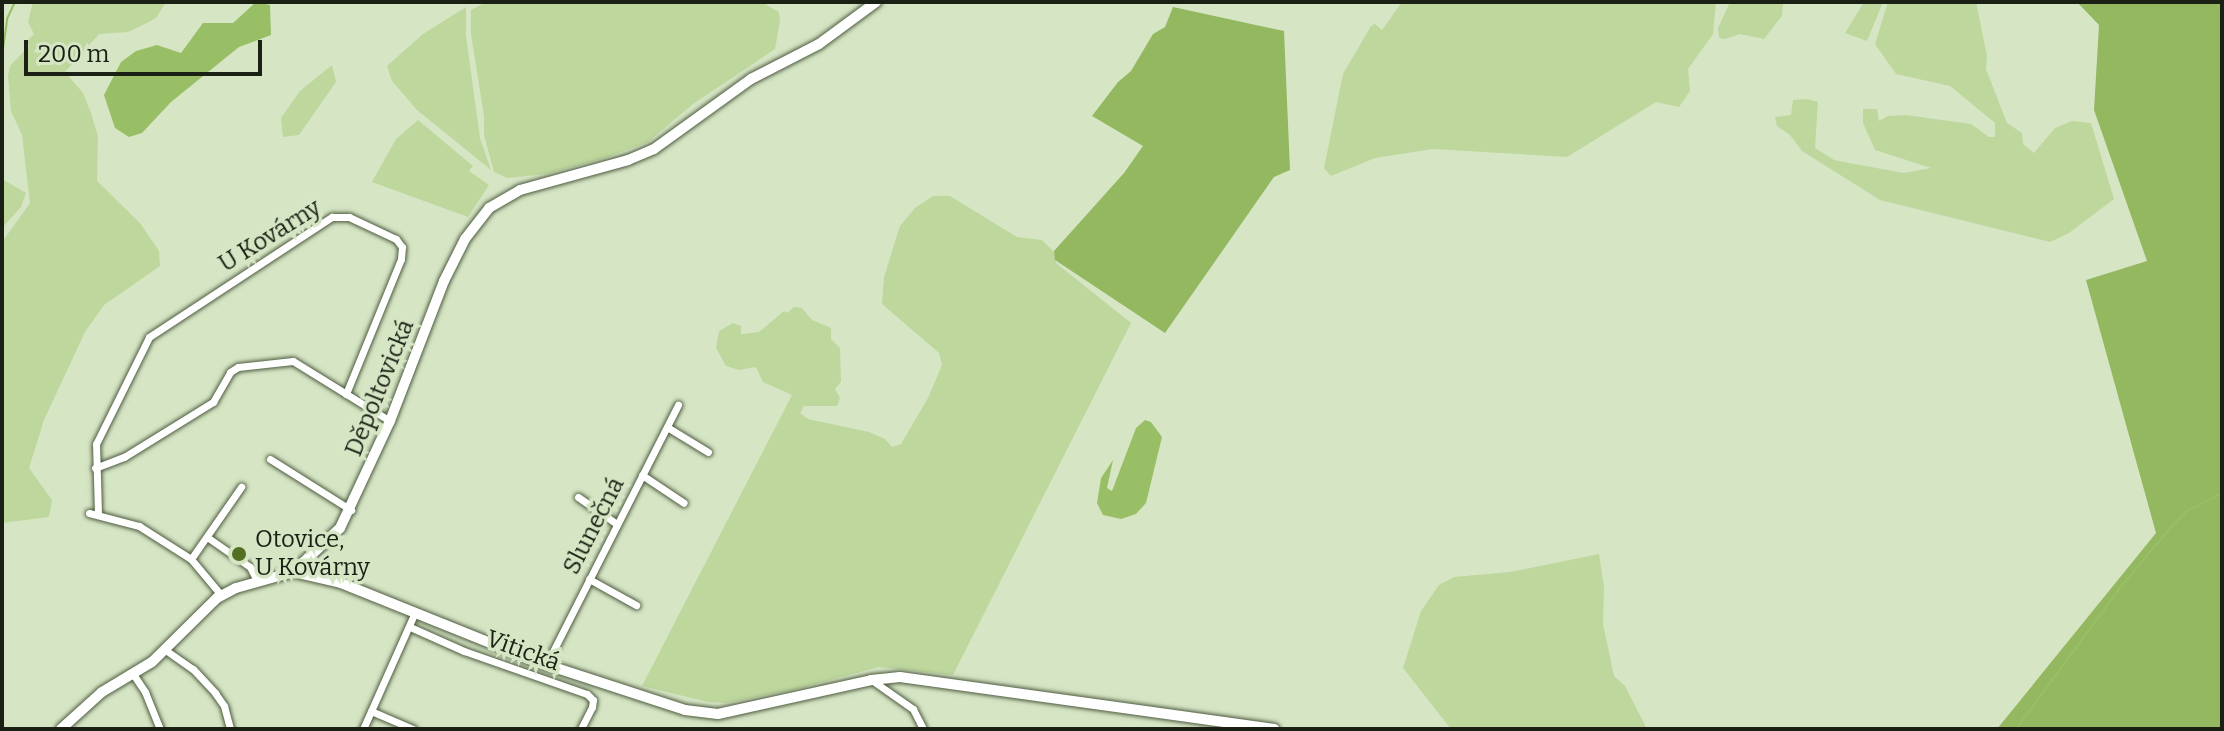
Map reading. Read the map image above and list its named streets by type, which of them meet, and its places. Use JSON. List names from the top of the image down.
{
  "streets": {
    "street": [
      "U Kovárny",
      "Děpoltovická",
      "Slunečná",
      "Vitická"
    ]
  },
  "crossings": [
    ["Děpoltovická", "Slunečná"]
  ],
  "places": ["Otovice, U Kovárny"],
  "scale_bar": "200 m"
}
